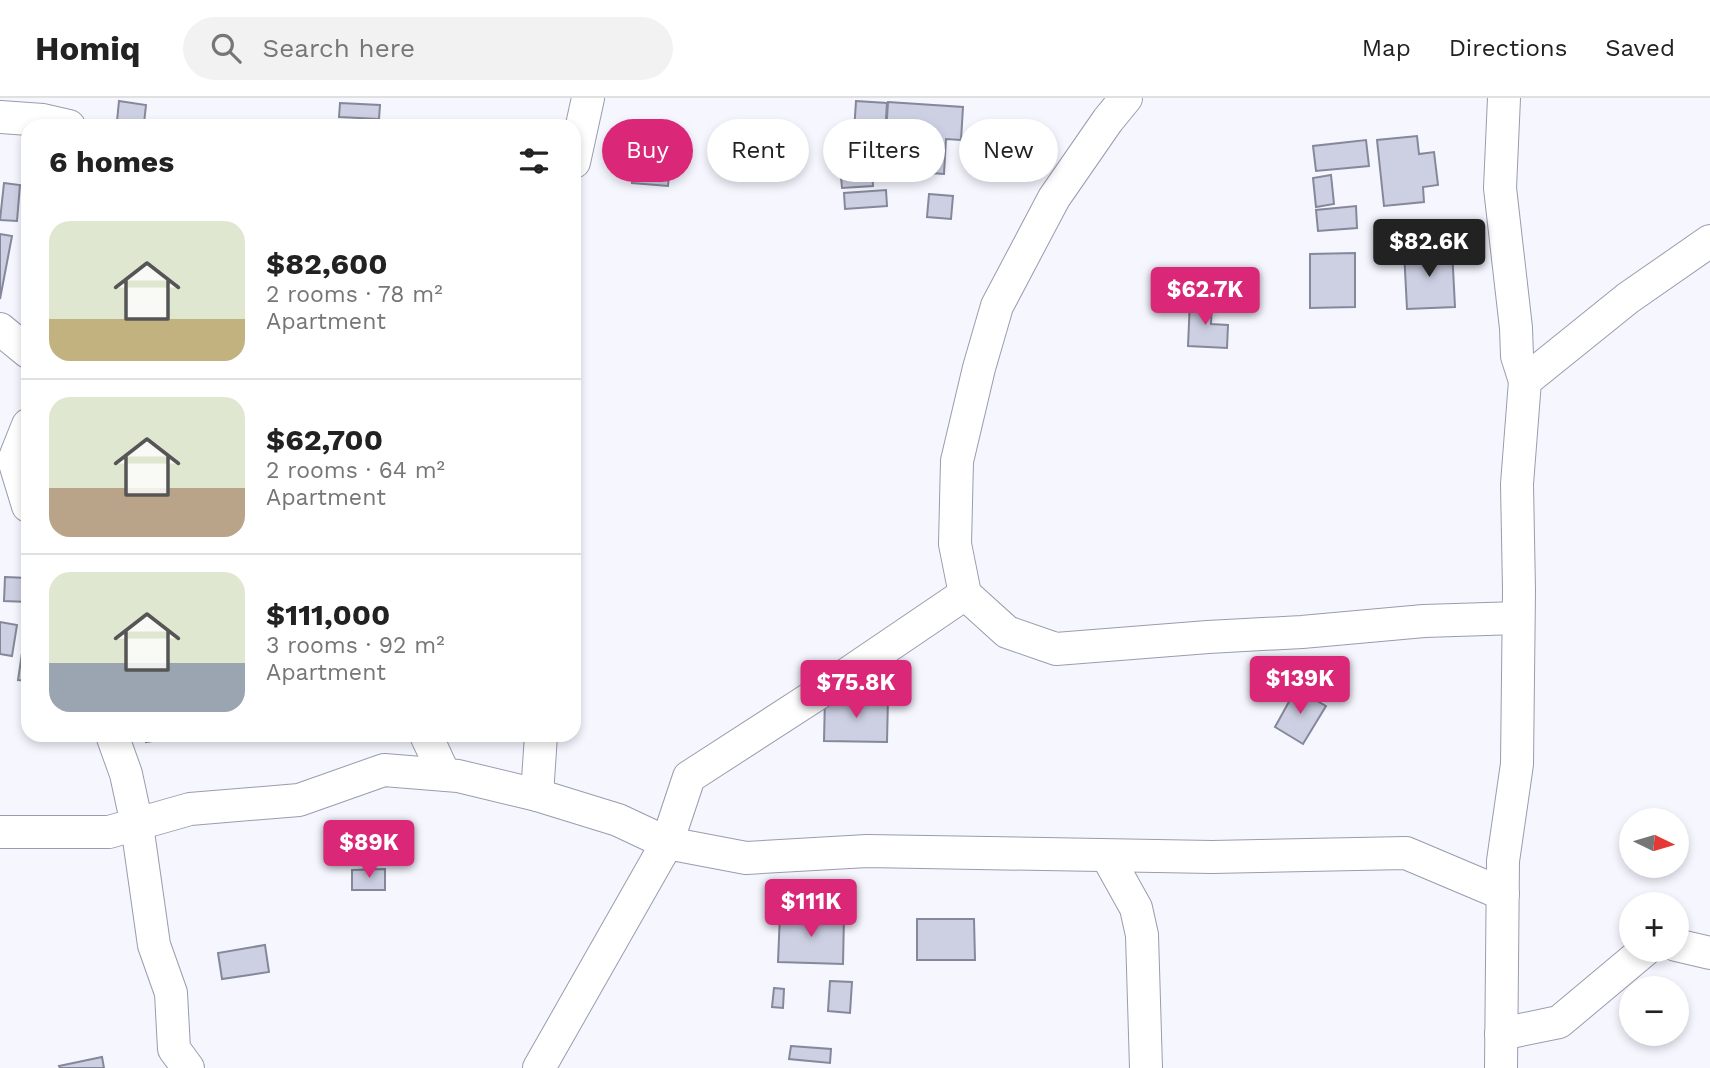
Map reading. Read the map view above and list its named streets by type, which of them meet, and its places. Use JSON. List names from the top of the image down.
{
  "north": "right",
  "page": {
    "header": "Homiq",
    "search": "Search here",
    "nav": ["Map", "Directions", "Saved"],
    "chip": [
      "Buy",
      "Rent",
      "Filters",
      "New"
    ],
    "heading": "6 homes",
    "list": [
      {
        "name": "$82,600",
        "note": "2 rooms · 78 m² · Apartment"
      },
      {
        "name": "$62,700",
        "note": "2 rooms · 64 m² · Apartment"
      },
      {
        "name": "$111,000",
        "note": "3 rooms · 92 m² · Apartment"
      }
    ],
    "price": [
      "$82.6K",
      "$62.7K",
      "$139K",
      "$75.8K",
      "$89K",
      "$111K"
    ],
    "map_buttons": ["+", "−"]
  }
}
